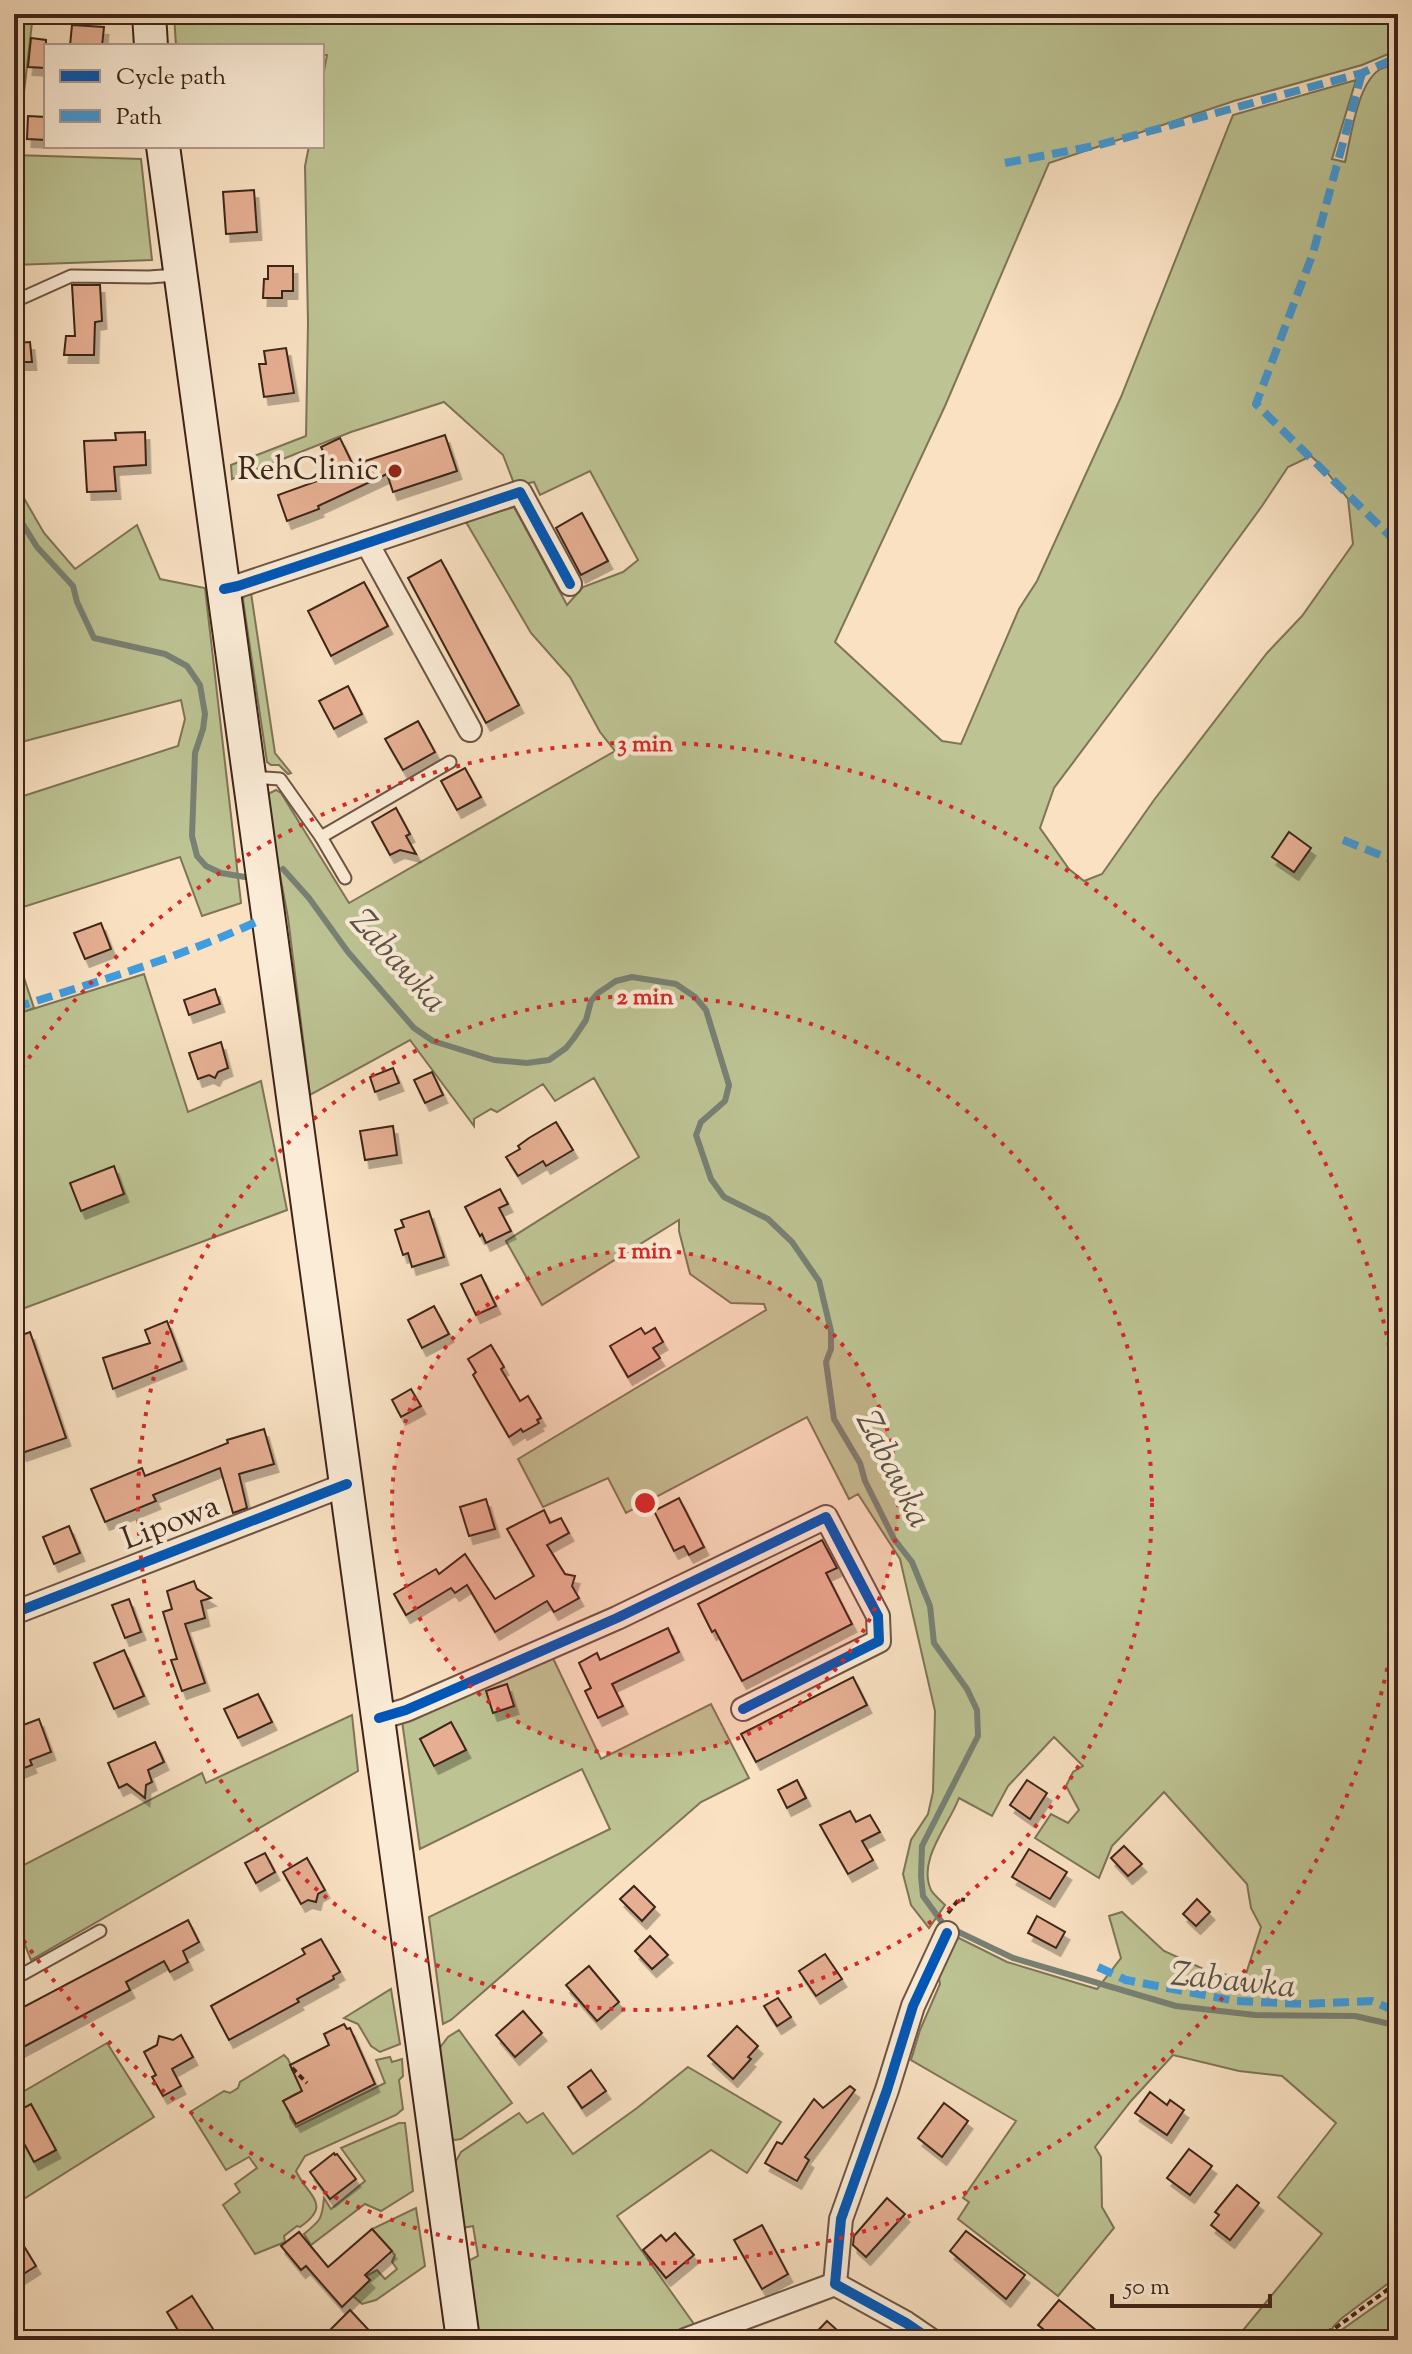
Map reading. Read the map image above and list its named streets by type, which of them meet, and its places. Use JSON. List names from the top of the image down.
{
  "streets": {
    "street": ["Lipowa"]
  },
  "water": ["Zabawka"],
  "places": ["RehClinic"],
  "legend": ["Cycle path", "Path"],
  "scale_bar": "50 m",
  "rings": ["3 min", "2 min", "1 min"]
}
